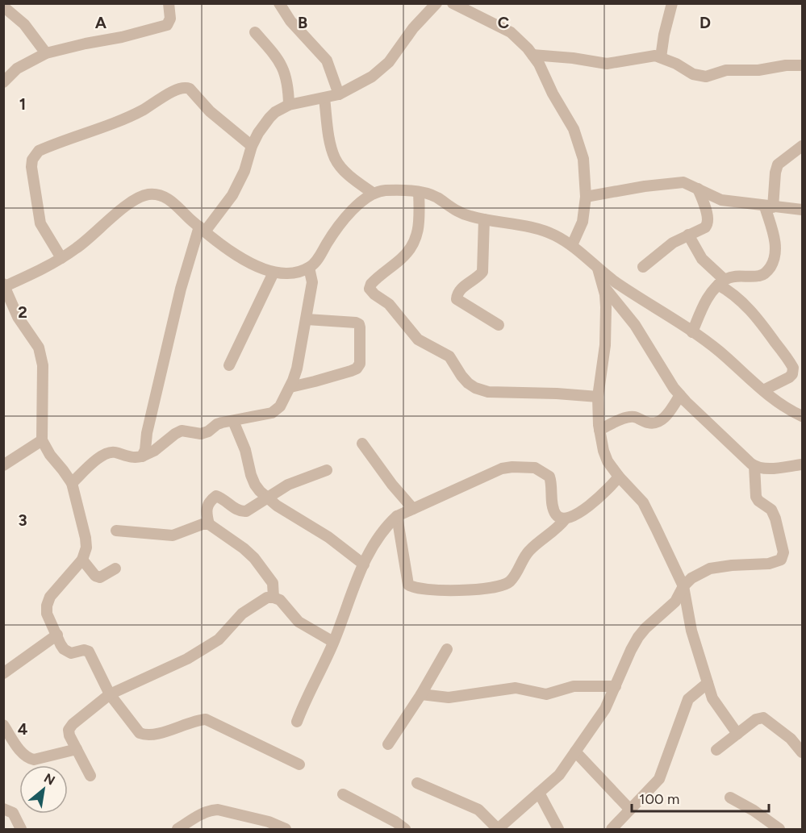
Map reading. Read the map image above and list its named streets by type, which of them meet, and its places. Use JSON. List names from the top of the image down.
{
  "scale_bar": "100 m",
  "north": "top right",
  "grid": {
    "columns": [
      "A",
      "B",
      "C",
      "D"
    ],
    "rows": [
      "1",
      "2",
      "3",
      "4"
    ]
  }
}
